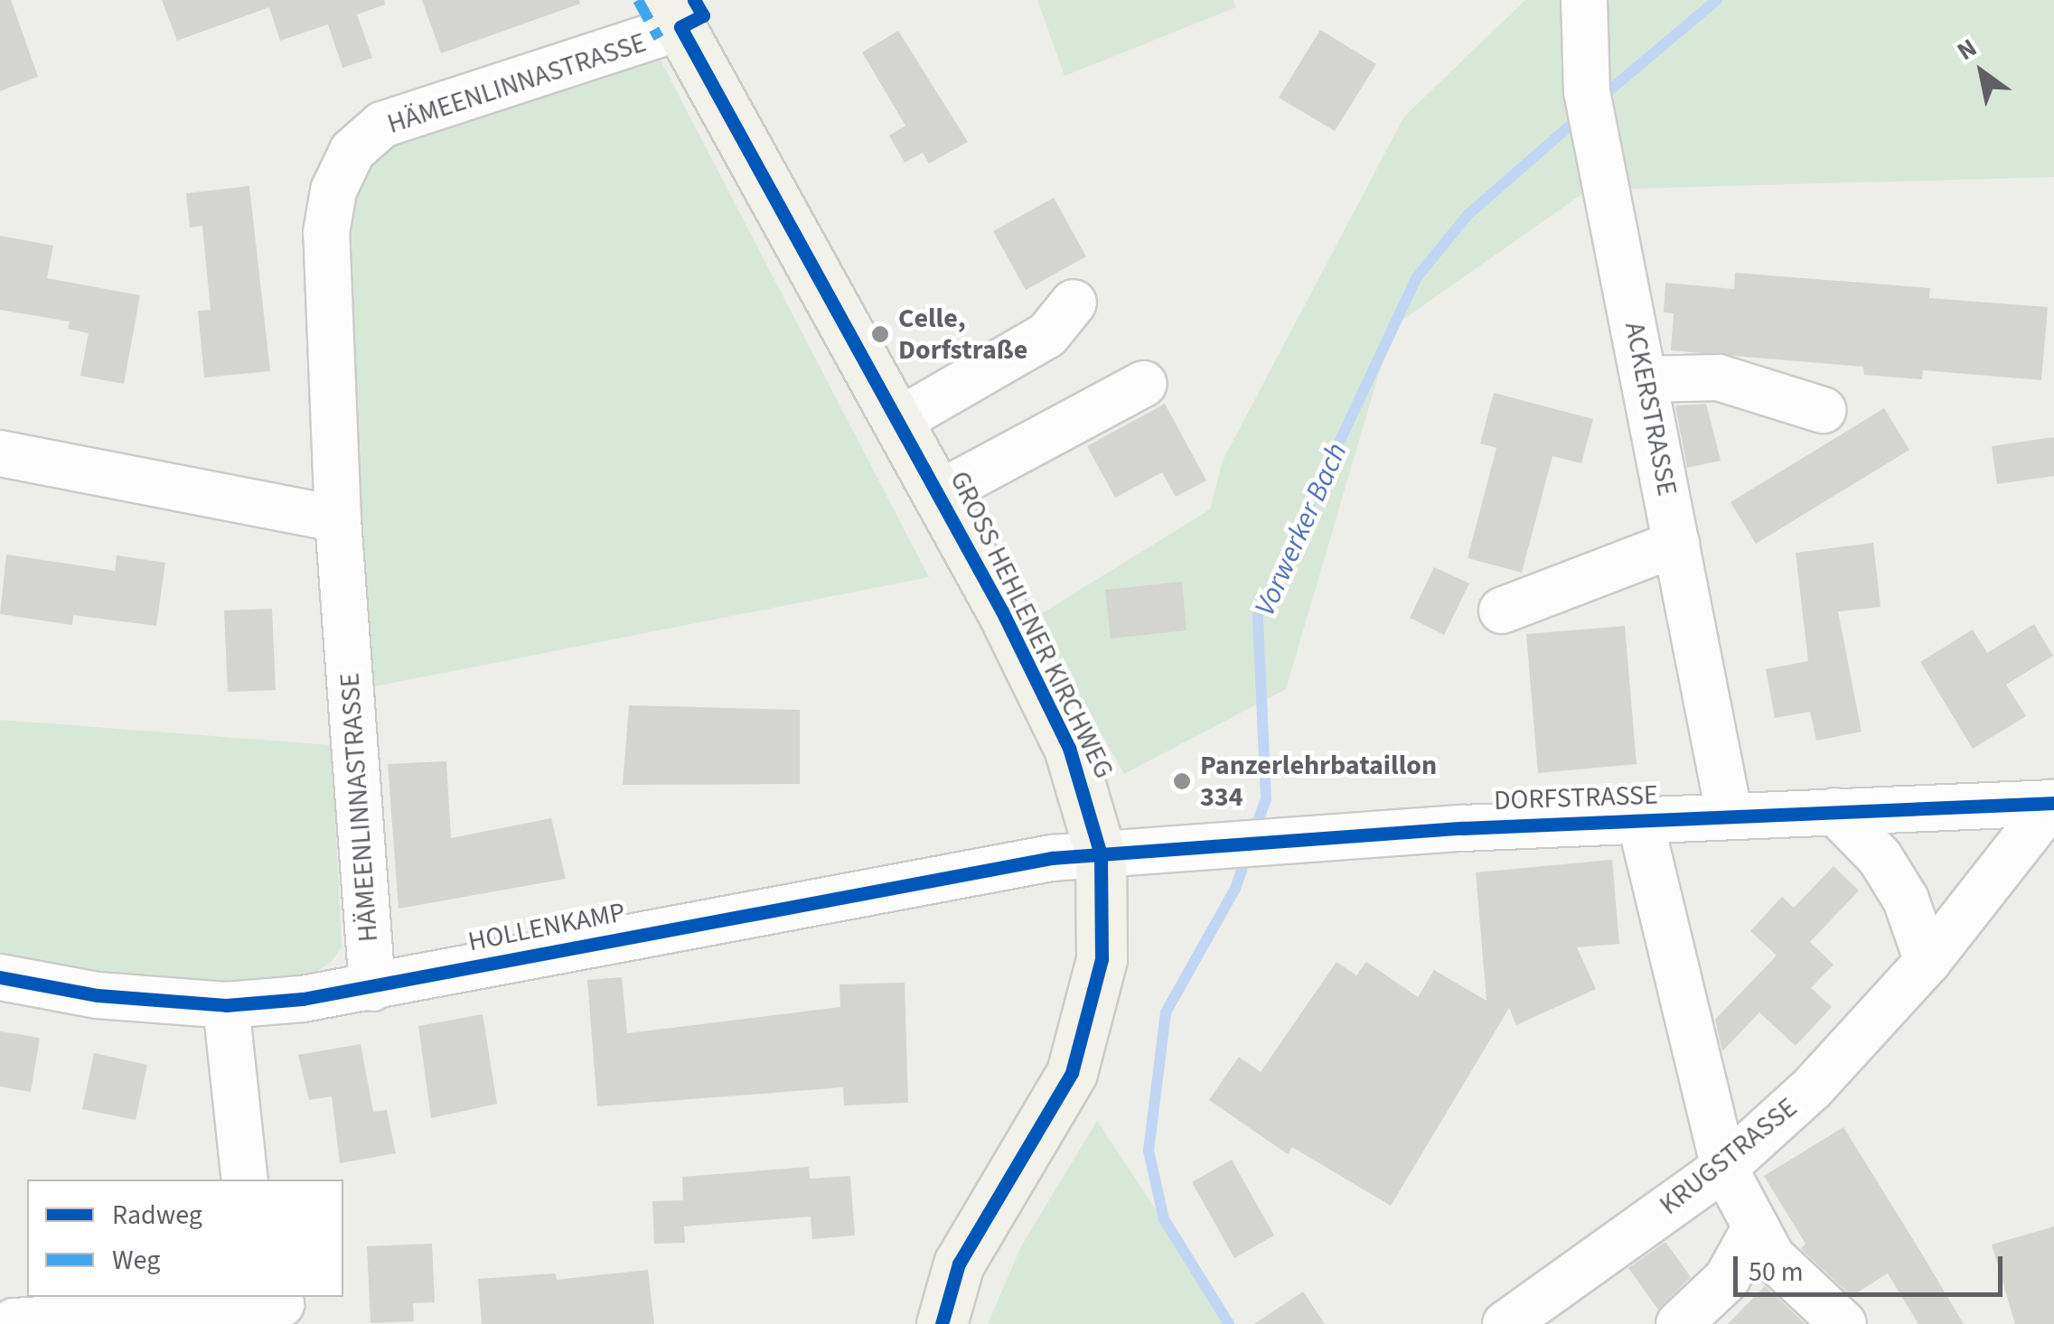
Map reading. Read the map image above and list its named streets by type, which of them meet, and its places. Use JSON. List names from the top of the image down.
{
  "streets": {
    "main road": ["GROSS HEHLENER KIRCHWEG"],
    "street": [
      "HÄMEENLINNASTRASSE",
      "ACKERSTRASSE",
      "DORFSTRASSE",
      "HOLLENKAMP",
      "KRUGSTRASSE"
    ]
  },
  "crossings": [
    ["HÄMEENLINNASTRASSE", "GROSS HEHLENER KIRCHWEG"],
    ["HÄMEENLINNASTRASSE", "HOLLENKAMP"],
    ["ACKERSTRASSE", "DORFSTRASSE"],
    ["GROSS HEHLENER KIRCHWEG", "DORFSTRASSE"],
    ["GROSS HEHLENER KIRCHWEG", "HOLLENKAMP"],
    ["DORFSTRASSE", "HOLLENKAMP"],
    ["DORFSTRASSE", "KRUGSTRASSE"]
  ],
  "water": ["Vorwerker Bach"],
  "places": ["Celle, Dorfstraße", "Panzerlehrbataillon 334"],
  "legend": ["Radweg", "Weg"],
  "scale_bar": "50 m",
  "north": "top left"
}
